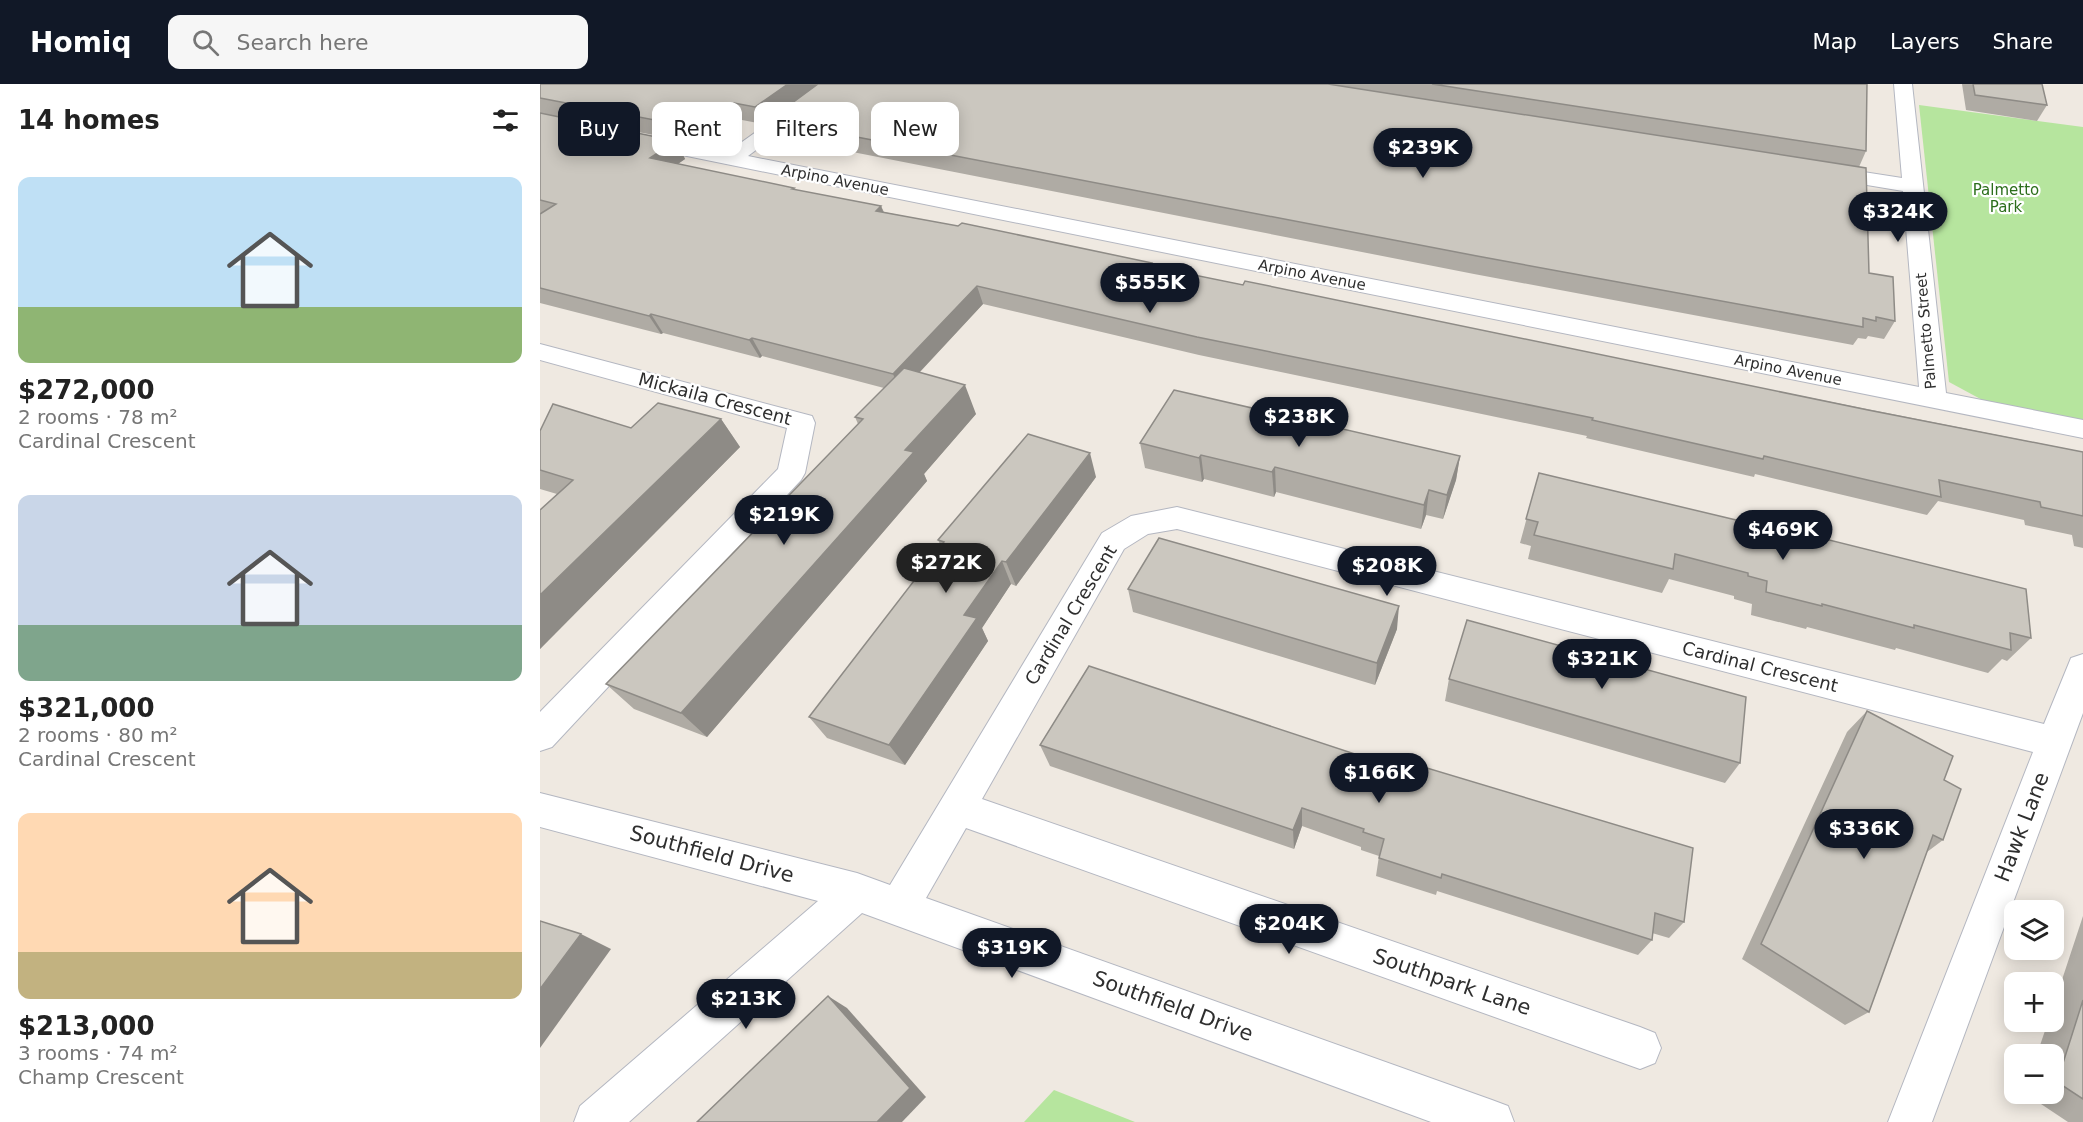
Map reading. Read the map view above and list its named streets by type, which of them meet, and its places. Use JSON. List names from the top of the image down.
{
  "streets": {
    "street": [
      "Arpino Avenue",
      "Palmetto Street",
      "Mickaila Crescent",
      "Cardinal Crescent",
      "Hawk Lane",
      "Southfield Drive",
      "Southpark Lane"
    ]
  },
  "crossings": [
    ["Arpino Avenue", "Palmetto Street"],
    ["Cardinal Crescent", "Hawk Lane"],
    ["Cardinal Crescent", "Southfield Drive"],
    ["Cardinal Crescent", "Southpark Lane"]
  ],
  "parks": ["Palmetto Park"],
  "page": {
    "header": "Homiq",
    "search": "Search here",
    "nav": ["Map", "Layers", "Share"],
    "heading": "14 homes",
    "chip": [
      "Buy",
      "Rent",
      "Filters",
      "New"
    ],
    "price": [
      "$239K",
      "$324K",
      "$555K",
      "$238K",
      "$219K",
      "$469K",
      "$272K",
      "$208K",
      "$321K",
      "$166K",
      "$336K",
      "$204K",
      "$319K",
      "$213K"
    ],
    "list": [
      {
        "name": "$272,000",
        "note": "2 rooms · 78 m² · Cardinal Crescent"
      },
      {
        "name": "$321,000",
        "note": "2 rooms · 80 m² · Cardinal Crescent"
      },
      {
        "name": "$213,000",
        "note": "3 rooms · 74 m² · Champ Crescent"
      }
    ],
    "map_buttons": ["+", "−"]
  }
}
